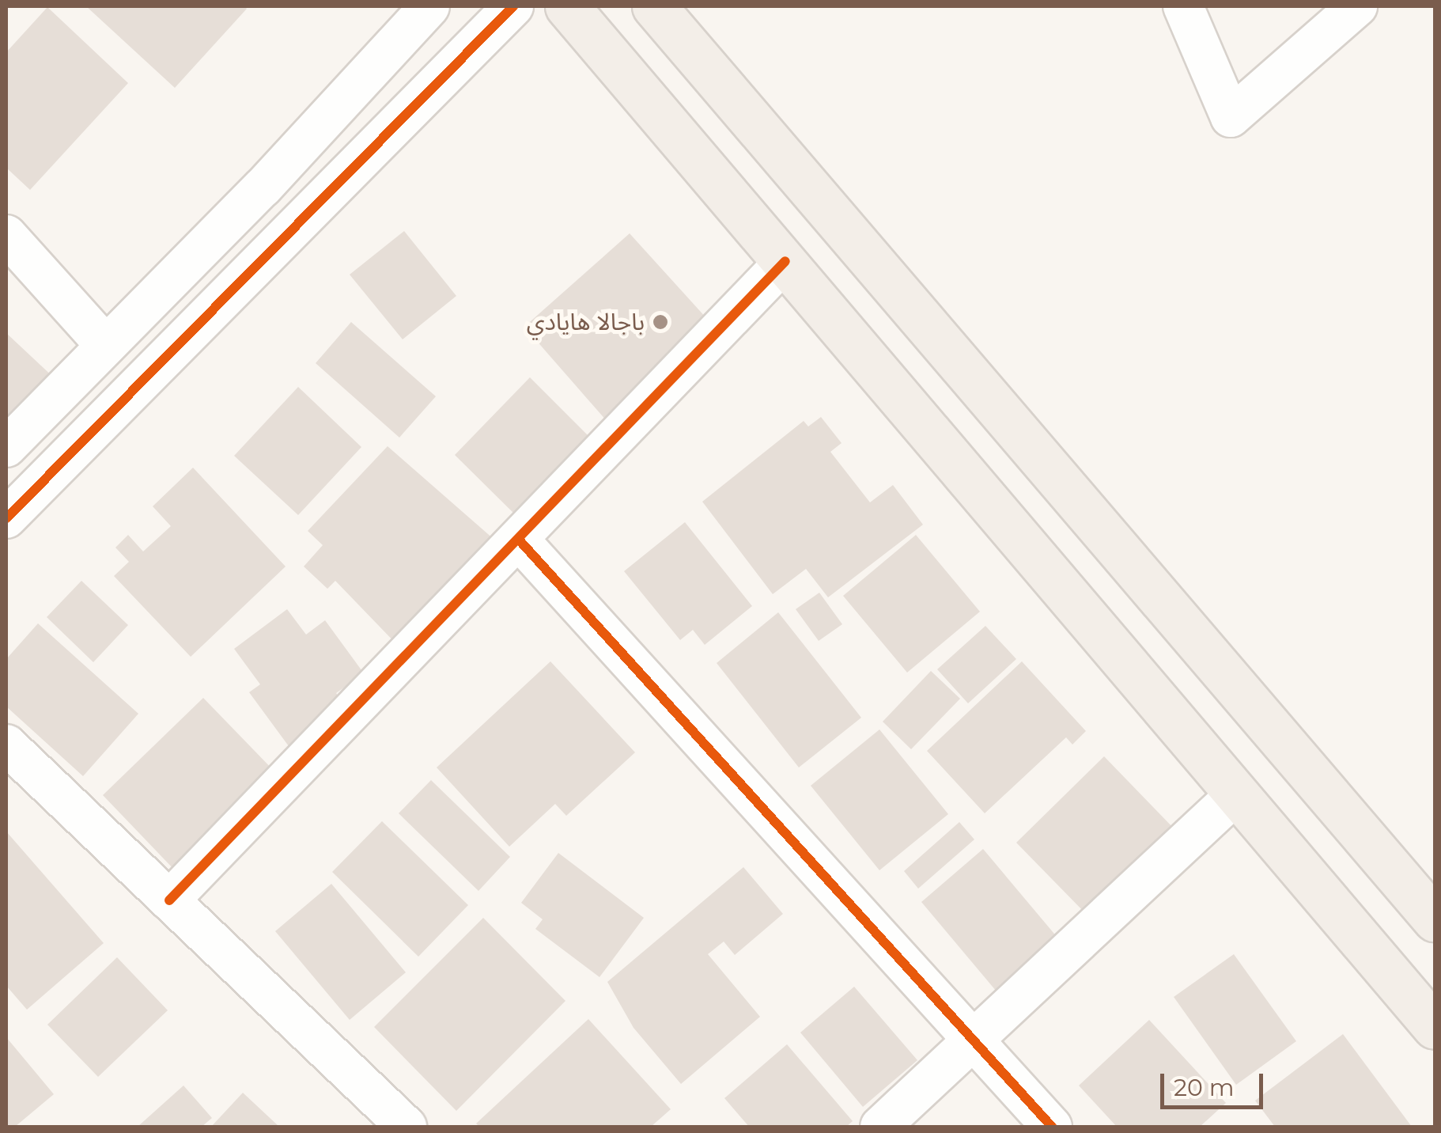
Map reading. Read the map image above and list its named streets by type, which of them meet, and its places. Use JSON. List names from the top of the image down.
{
  "places": ["باجالا هايادي"],
  "scale_bar": "20 m"
}
